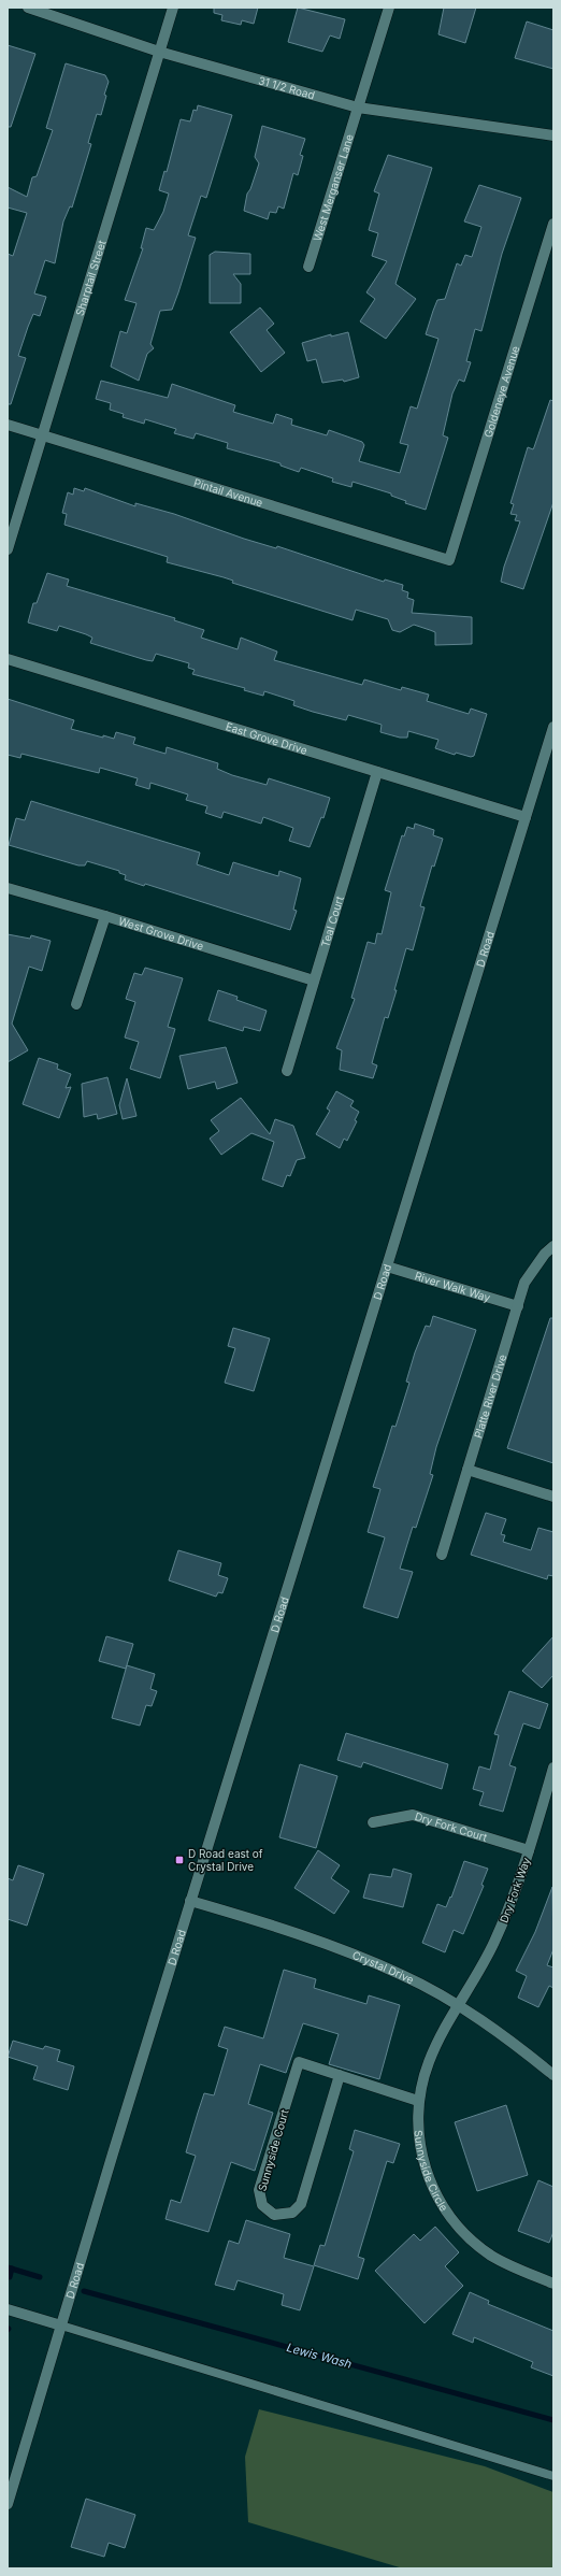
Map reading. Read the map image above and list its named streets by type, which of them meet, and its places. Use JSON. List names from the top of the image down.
{
  "streets": {
    "street": [
      "31 1/2 Road",
      "West Merganser Lane",
      "Sharptail Street",
      "Goldeneye Avenue",
      "Pintail Avenue",
      "East Grove Drive",
      "Teal Court",
      "West Grove Drive",
      "D Road",
      "River Walk Way",
      "Platte River Drive",
      "Dry Fork Court",
      "Dry Fork Way",
      "Crystal Drive",
      "Sunnyside Court",
      "Sunnyside Circle"
    ]
  },
  "crossings": [
    ["31 1/2 Road", "West Merganser Lane"],
    ["31 1/2 Road", "Sharptail Street"],
    ["Sharptail Street", "Pintail Avenue"],
    ["Goldeneye Avenue", "Pintail Avenue"],
    ["East Grove Drive", "Teal Court"],
    ["East Grove Drive", "D Road"],
    ["Teal Court", "West Grove Drive"],
    ["D Road", "River Walk Way"],
    ["D Road", "Crystal Drive"],
    ["River Walk Way", "Platte River Drive"],
    ["Dry Fork Court", "Dry Fork Way"],
    ["Dry Fork Way", "Crystal Drive"],
    ["Dry Fork Way", "Sunnyside Circle"],
    ["Crystal Drive", "Sunnyside Circle"],
    ["Sunnyside Court", "Sunnyside Circle"]
  ],
  "water": ["Lewis Wash"],
  "places": {
    "transit": ["D Road east of Crystal Drive"]
  }
}
